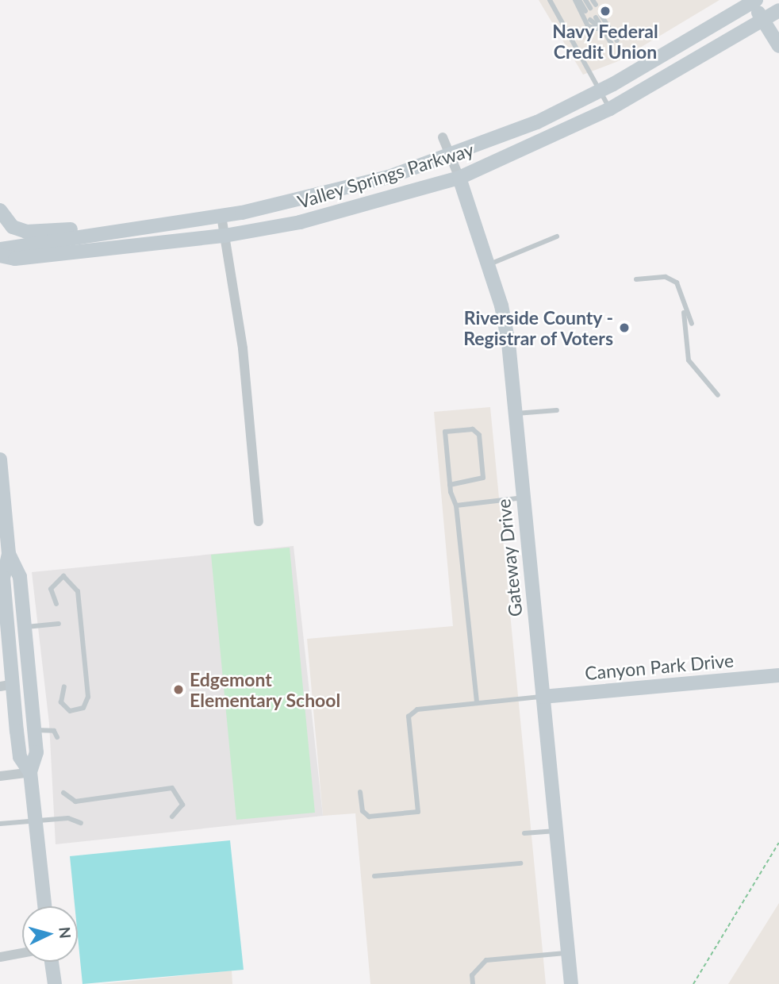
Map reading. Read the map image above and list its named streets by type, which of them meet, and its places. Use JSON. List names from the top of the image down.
{
  "streets": {
    "street": ["Valley Springs Parkway", "Gateway Drive", "Canyon Park Drive"]
  },
  "crossings": [
    ["Valley Springs Parkway", "Gateway Drive"],
    ["Gateway Drive", "Canyon Park Drive"]
  ],
  "places": ["Navy Federal Credit Union", "Riverside County - Registrar of Voters", "Edgemont Elementary School"],
  "north": "right"
}
